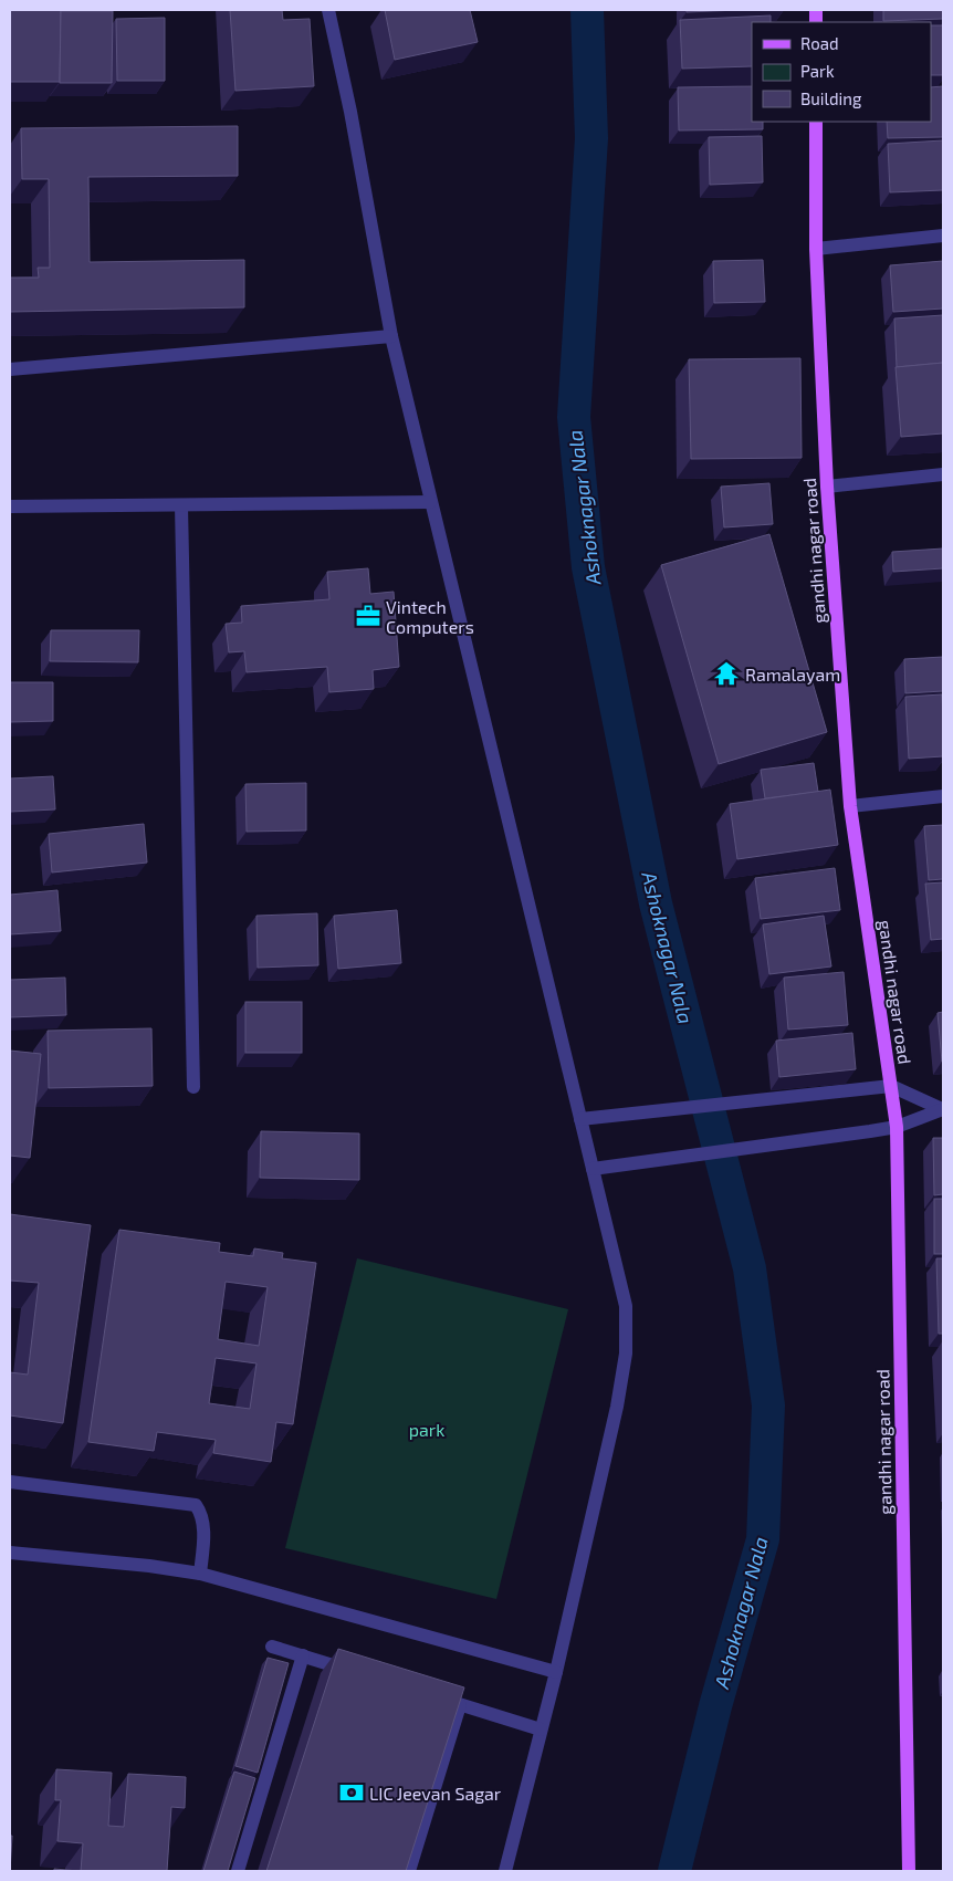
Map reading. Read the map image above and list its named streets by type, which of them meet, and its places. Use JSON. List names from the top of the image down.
{
  "streets": {
    "main road": ["gandhi nagar road"]
  },
  "water": ["Ashoknagar Nala"],
  "parks": ["park"],
  "places": {
    "office": ["Vintech Computers"],
    "temple": ["Ramalayam"],
    "bank": ["LIC Jeevan Sagar"]
  },
  "legend": ["Road", "Park", "Building"]
}
